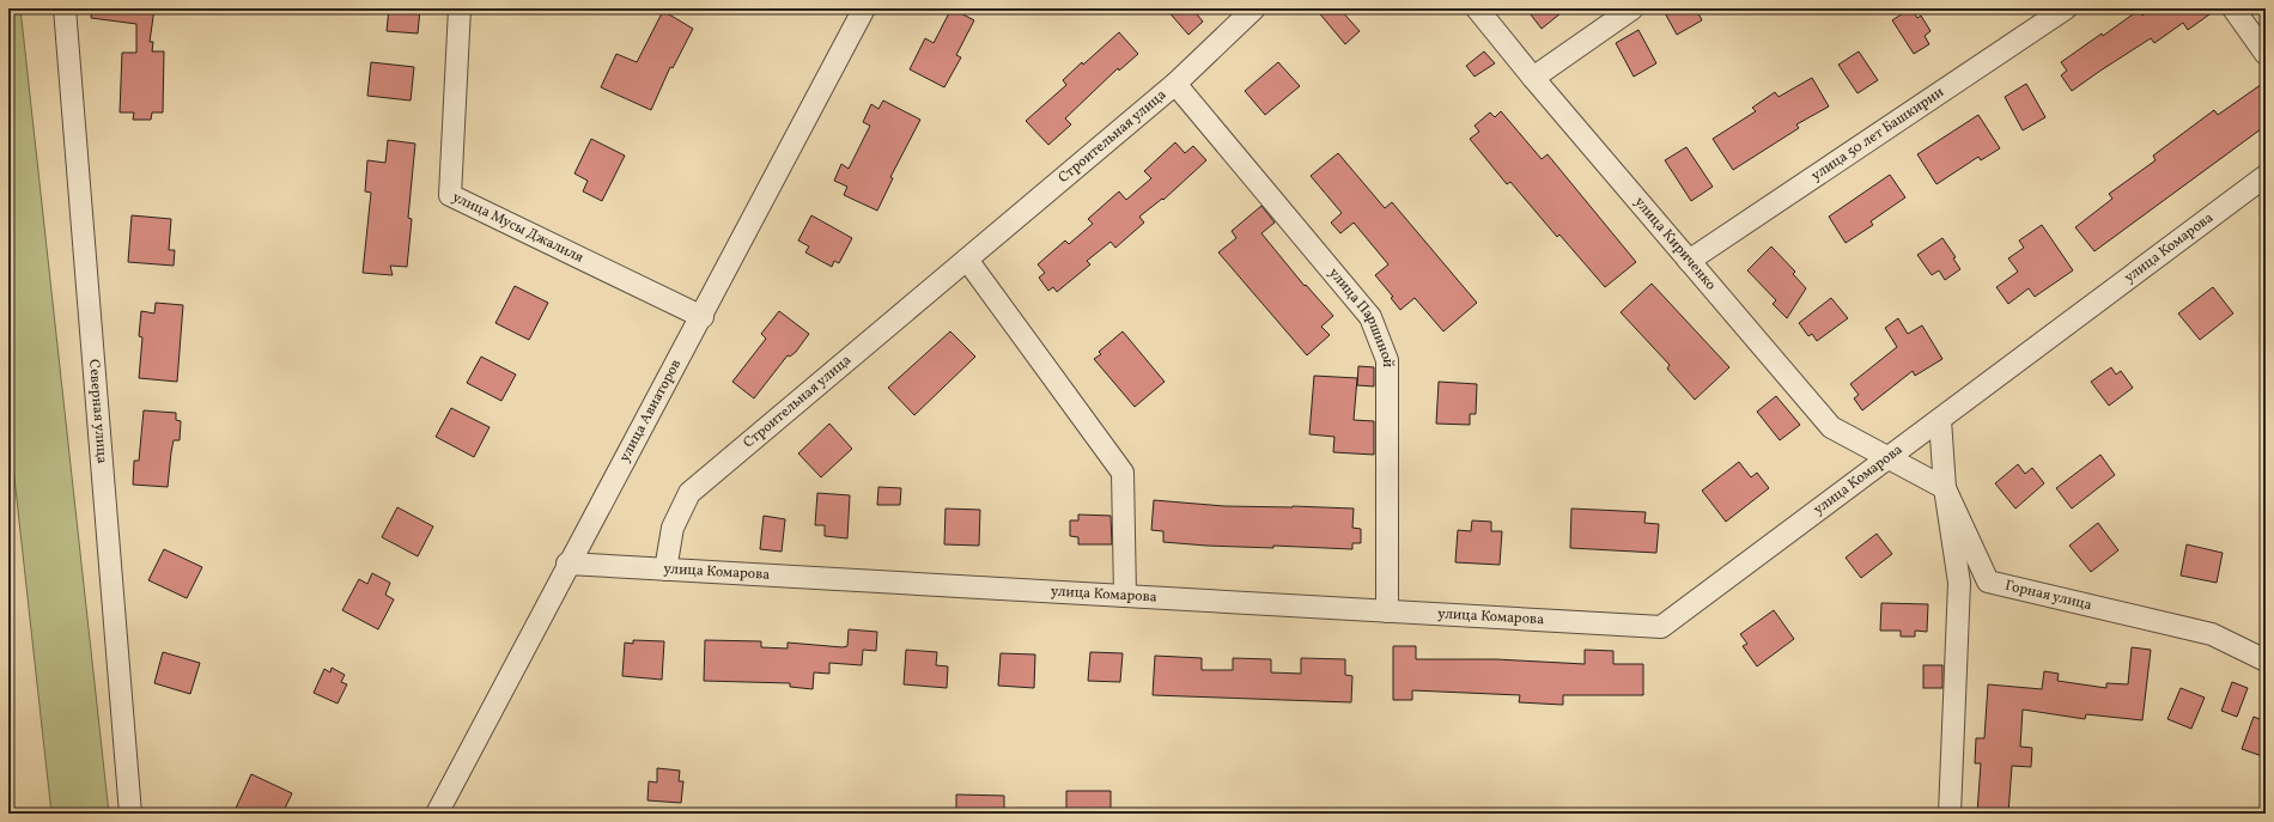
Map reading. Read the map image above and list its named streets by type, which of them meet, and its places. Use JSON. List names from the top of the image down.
{
  "streets": {
    "street": [
      "улица 50 лет Башкирии",
      "Строительная улица",
      "улица Мусы Джалиля",
      "улица Кириченко",
      "улица Комарова",
      "улица Паршиной",
      "Северная улица",
      "улица Авиаторов",
      "Горная улица"
    ]
  },
  "crossings": [
    ["улица 50 лет Башкирии", "улица Кириченко"],
    ["Строительная улица", "улица Комарова"],
    ["Строительная улица", "улица Паршиной"],
    ["улица Мусы Джалиля", "улица Авиаторов"],
    ["улица Кириченко", "улица Комарова"],
    ["улица Комарова", "улица Паршиной"],
    ["улица Комарова", "улица Авиаторов"]
  ]
}
